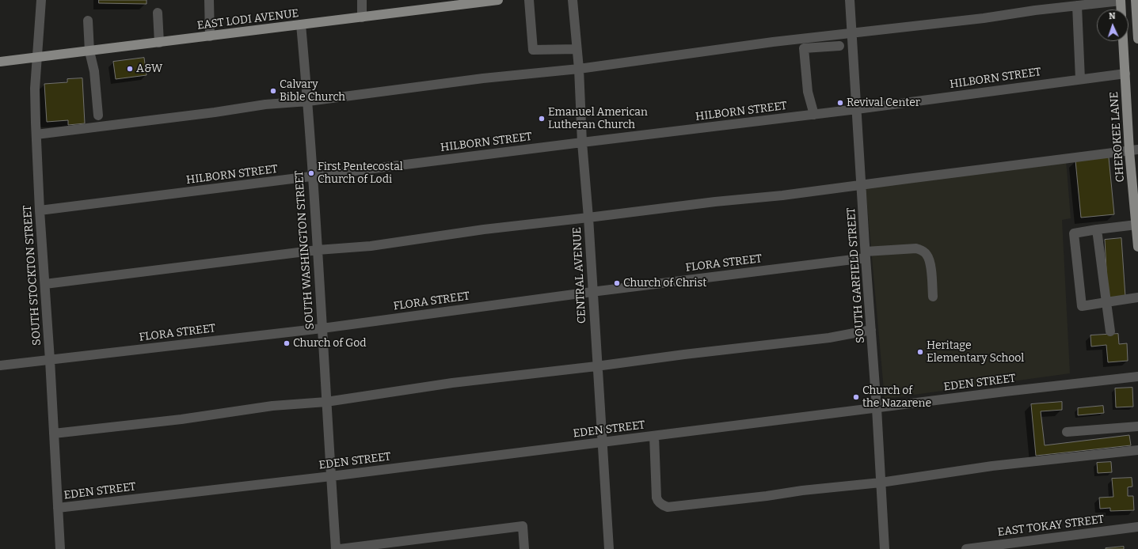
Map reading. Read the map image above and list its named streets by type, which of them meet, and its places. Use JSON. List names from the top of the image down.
{
  "streets": {
    "main road": ["EAST LODI AVENUE", "CHEROKEE LANE"],
    "street": [
      "HILBORN STREET",
      "SOUTH WASHINGTON STREET",
      "FLORA STREET",
      "SOUTH STOCKTON STREET",
      "CENTRAL AVENUE",
      "SOUTH GARFIELD STREET",
      "EDEN STREET",
      "EAST TOKAY STREET"
    ]
  },
  "crossings": [
    ["EAST LODI AVENUE", "SOUTH WASHINGTON STREET"],
    ["EAST LODI AVENUE", "SOUTH STOCKTON STREET"],
    ["HILBORN STREET", "CHEROKEE LANE"],
    ["HILBORN STREET", "SOUTH WASHINGTON STREET"],
    ["HILBORN STREET", "SOUTH STOCKTON STREET"],
    ["HILBORN STREET", "CENTRAL AVENUE"],
    ["HILBORN STREET", "SOUTH GARFIELD STREET"],
    ["SOUTH WASHINGTON STREET", "FLORA STREET"],
    ["SOUTH WASHINGTON STREET", "EDEN STREET"],
    ["FLORA STREET", "SOUTH STOCKTON STREET"],
    ["FLORA STREET", "CENTRAL AVENUE"],
    ["FLORA STREET", "SOUTH GARFIELD STREET"],
    ["SOUTH STOCKTON STREET", "EDEN STREET"],
    ["CENTRAL AVENUE", "EDEN STREET"],
    ["SOUTH GARFIELD STREET", "EDEN STREET"]
  ],
  "places": [
    "A&W",
    "Calvary Bible Church",
    "Revival Center",
    "Emanuel American Lutheran Church",
    "First Pentecostal Church of Lodi",
    "Church of Christ",
    "Church of God",
    "Heritage Elementary School",
    "Church of the Nazarene"
  ],
  "north": "top"
}
